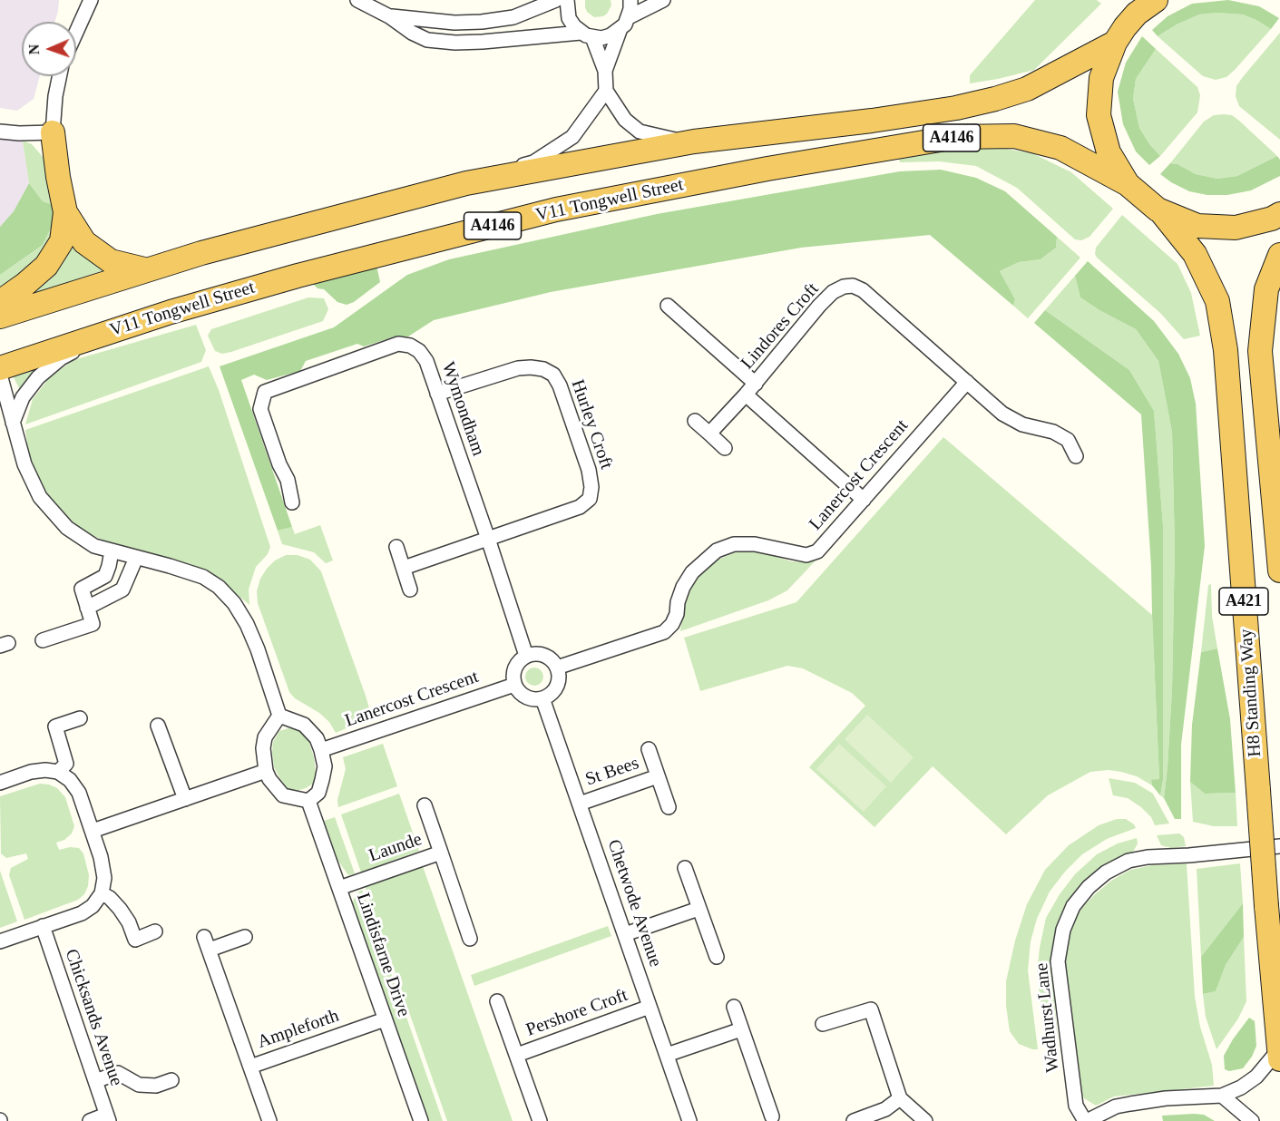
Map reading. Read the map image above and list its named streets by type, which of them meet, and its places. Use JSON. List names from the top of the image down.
{
  "streets": {
    "highway": [
      "A4146",
      "V11 Tongwell Street",
      "A421",
      "H8 Standing Way"
    ],
    "street": [
      "Lindores Croft",
      "Wymondham",
      "Hurley Croft",
      "Lanercost Crescent",
      "St Bees",
      "Launde",
      "Chetwode Avenue",
      "Lindisfarne Drive",
      "Pershore Croft",
      "Chicksands Avenue",
      "Wadhurst Lane",
      "Ampleforth"
    ]
  },
  "crossings": [
    ["Lindores Croft", "Lanercost Crescent"],
    ["Wymondham", "Hurley Croft"],
    ["Wymondham", "Lanercost Crescent"],
    ["Wymondham", "Chetwode Avenue"],
    ["Lanercost Crescent", "Chetwode Avenue"],
    ["Lanercost Crescent", "Lindisfarne Drive"],
    ["St Bees", "Chetwode Avenue"],
    ["Launde", "Lindisfarne Drive"],
    ["Chetwode Avenue", "Pershore Croft"],
    ["Lindisfarne Drive", "Ampleforth"]
  ],
  "north": "left"
}
